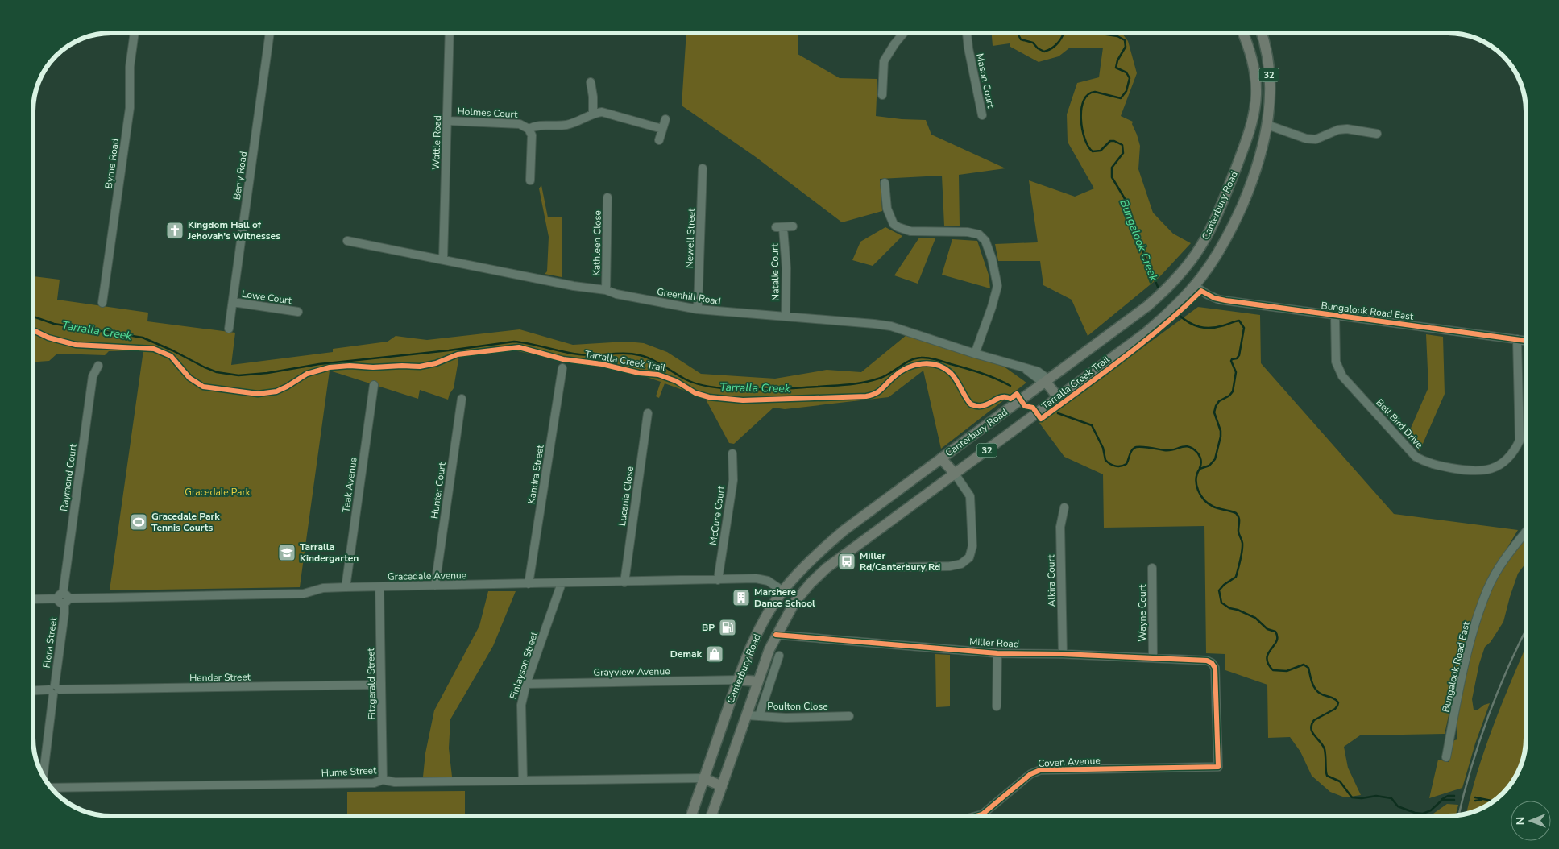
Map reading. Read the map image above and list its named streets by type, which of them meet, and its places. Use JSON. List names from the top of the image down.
{
  "streets": {
    "main road": ["32", "Canterbury Road"],
    "street": [
      "Mason Court",
      "Holmes Court",
      "Wattle Road",
      "Byrne Road",
      "Berry Road",
      "Newell Street",
      "Kathleen Close",
      "Natalie Court",
      "Greenhill Road",
      "Lowe Court",
      "Bungalook Road East",
      "Bell Bird Drive",
      "Kandra Street",
      "Raymond Court",
      "Teak Avenue",
      "Hunter Court",
      "Lucania Close",
      "McCure Court",
      "Gracedale Avenue",
      "Alkira Court",
      "Wayne Court",
      "Flora Street",
      "Miller Road",
      "Finlayson Street",
      "Grayview Avenue",
      "Hender Street",
      "Fitzgerald Street",
      "Poulton Close",
      "Coven Avenue",
      "Hume Street"
    ],
    "cycle path": ["Tarralla Creek Trail"]
  },
  "crossings": [
    ["Holmes Court", "Wattle Road"],
    ["Wattle Road", "Greenhill Road"],
    ["Berry Road", "Lowe Court"],
    ["Canterbury Road", "Greenhill Road"],
    ["Canterbury Road", "Bungalook Road East"],
    ["Canterbury Road", "Gracedale Avenue"],
    ["Canterbury Road", "Miller Road"],
    ["Canterbury Road", "Grayview Avenue"],
    ["Canterbury Road", "Poulton Close"],
    ["Canterbury Road", "Hume Street"],
    ["Newell Street", "Greenhill Road"],
    ["Kathleen Close", "Greenhill Road"],
    ["Natalie Court", "Greenhill Road"],
    ["Bungalook Road East", "Bell Bird Drive"],
    ["Kandra Street", "Gracedale Avenue"],
    ["Raymond Court", "Gracedale Avenue"],
    ["Raymond Court", "Flora Street"],
    ["Teak Avenue", "Gracedale Avenue"],
    ["Hunter Court", "Gracedale Avenue"],
    ["Lucania Close", "Gracedale Avenue"],
    ["McCure Court", "Gracedale Avenue"],
    ["Gracedale Avenue", "Flora Street"],
    ["Gracedale Avenue", "Finlayson Street"],
    ["Gracedale Avenue", "Fitzgerald Street"],
    ["Alkira Court", "Miller Road"],
    ["Wayne Court", "Miller Road"],
    ["Flora Street", "Hender Street"],
    ["Miller Road", "Coven Avenue"],
    ["Finlayson Street", "Grayview Avenue"],
    ["Finlayson Street", "Hume Street"],
    ["Hender Street", "Fitzgerald Street"],
    ["Fitzgerald Street", "Hume Street"]
  ],
  "water": ["Bungalook Creek", "Tarralla Creek"],
  "parks": ["Gracedale Park"],
  "places": {
    "church": ["Kingdom Hall of Jehovah's Witnesses"],
    "sports": ["Gracedale Park Tennis Courts"],
    "school or university": ["Tarralla Kindergarten"],
    "bus stop": ["Miller Rd/Canterbury Rd"],
    "building": ["Marshere Dance School"],
    "fuel station": ["BP"],
    "shop": ["Demak"]
  },
  "north": "left"
}
